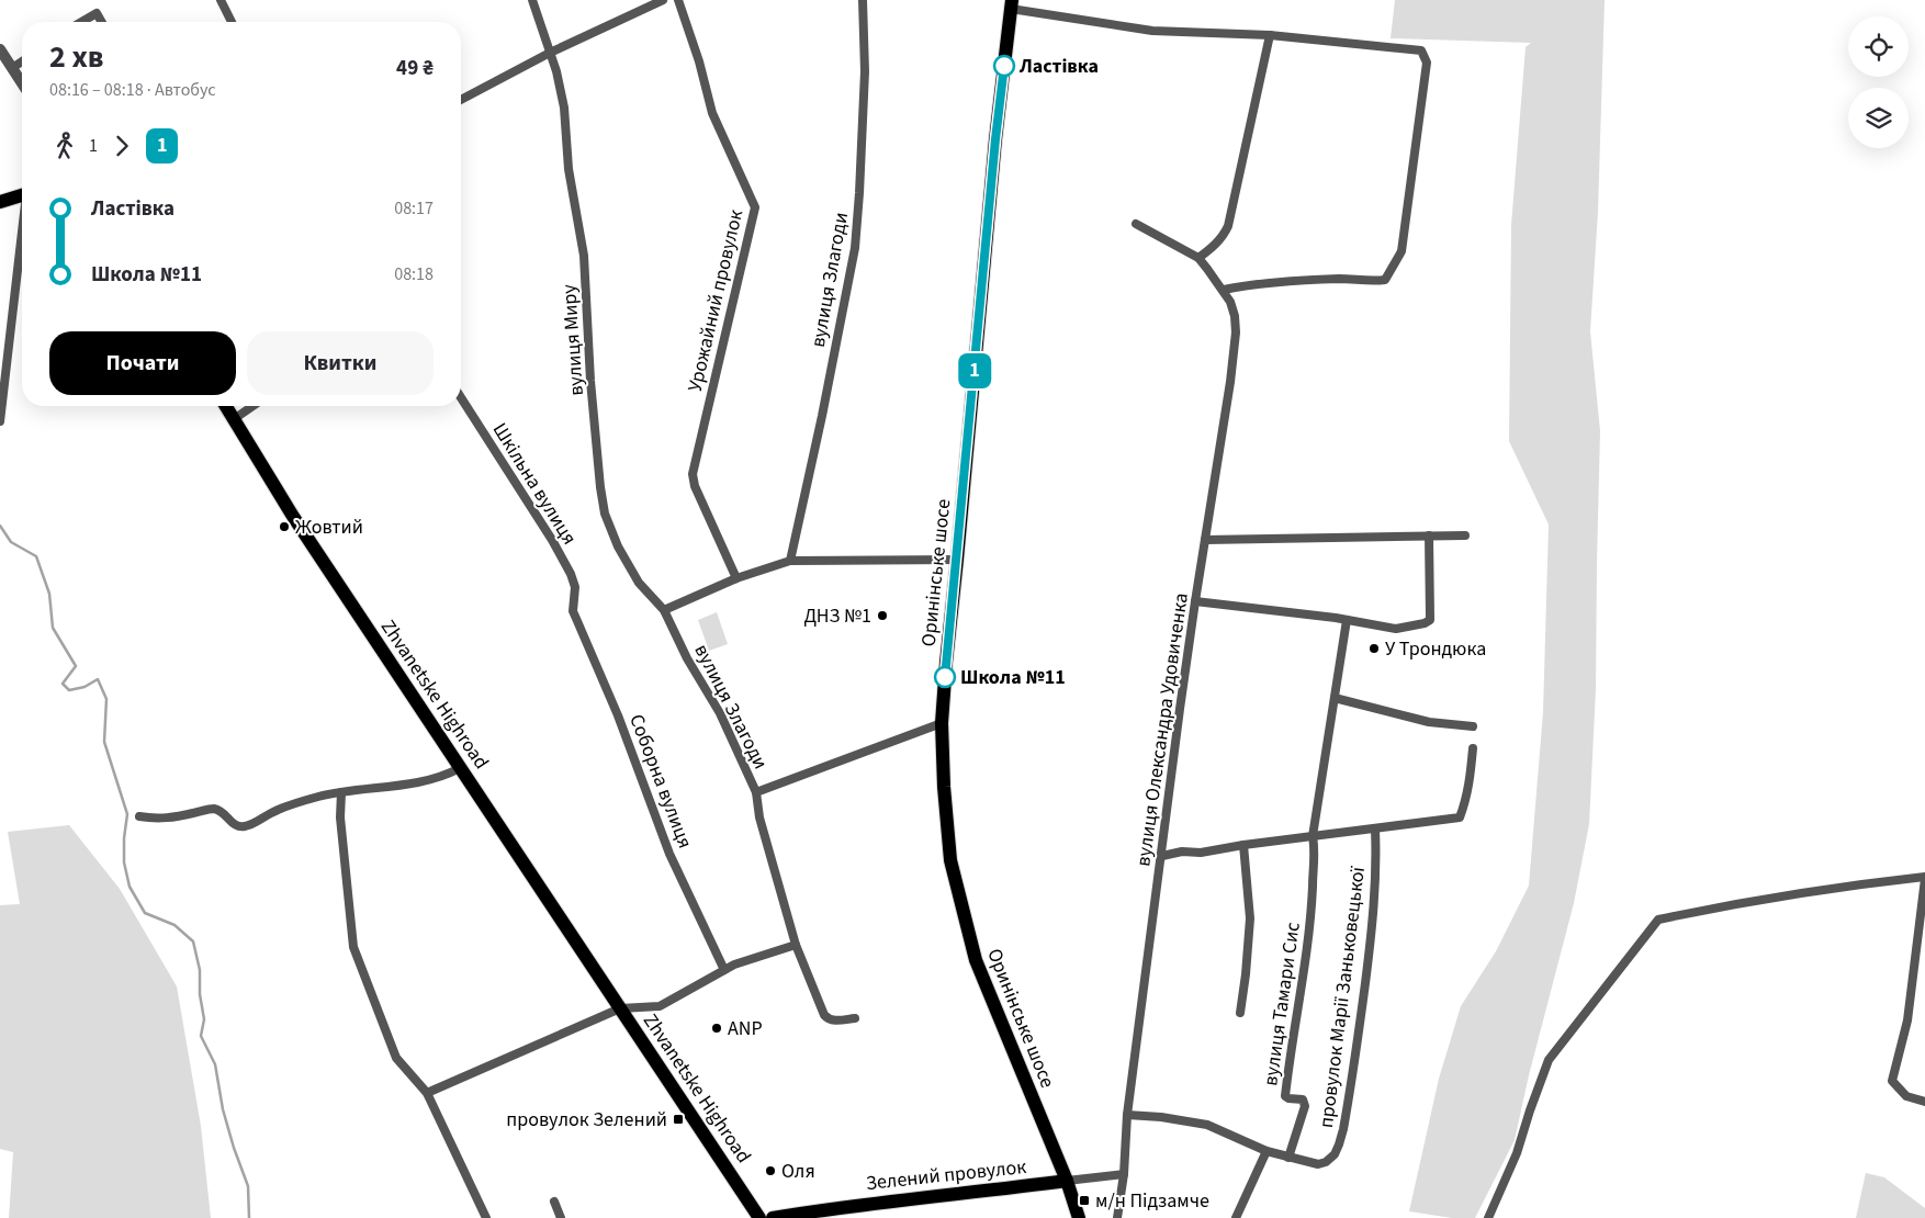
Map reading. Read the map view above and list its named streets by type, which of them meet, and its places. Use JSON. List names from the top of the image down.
{
  "streets": {
    "main road": ["Оринінське шосе", "Zhvanetske Highroad", "Зелений провулок"],
    "street": [
      "вулиця Злагоди",
      "Урожайний провулок",
      "вулиця Миру",
      "Шкільна вулиця",
      "вулиця Олександра Удовиченка",
      "Соборна вулиця",
      "провулок Марії Заньковецької",
      "вулиця Тамари Сис"
    ]
  },
  "crossings": [
    ["вулиця Злагоди", "вулиця Миру"],
    ["вулиця Злагоди", "Оринінське шосе"],
    ["Шкільна вулиця", "Соборна вулиця"],
    ["Оринінське шосе", "Зелений провулок"],
    ["вулиця Олександра Удовиченка", "Зелений провулок"],
    ["провулок Марії Заньковецької", "вулиця Тамари Сис"]
  ],
  "places": {
    "other": [
      "Ластівка",
      "Жовтий",
      "ДНЗ №1",
      "У Трондюка",
      "Школа №11",
      "ANP",
      "Оля"
    ],
    "transit": ["провулок Зелений", "м/н Підзамче"]
  },
  "lines": ["bus line 1"],
  "page": {
    "on_map": "1",
    "heading": ["2 хв", "08:16 – 08:18 · Автобус", "49 ₴"],
    "legs": ["1", "1"],
    "list": [
      {
        "name": "Ластівка",
        "value": "08:17"
      },
      {
        "name": "Школа №11",
        "value": "08:18"
      }
    ],
    "buttons": ["Почати", "Квитки"]
  }
}
